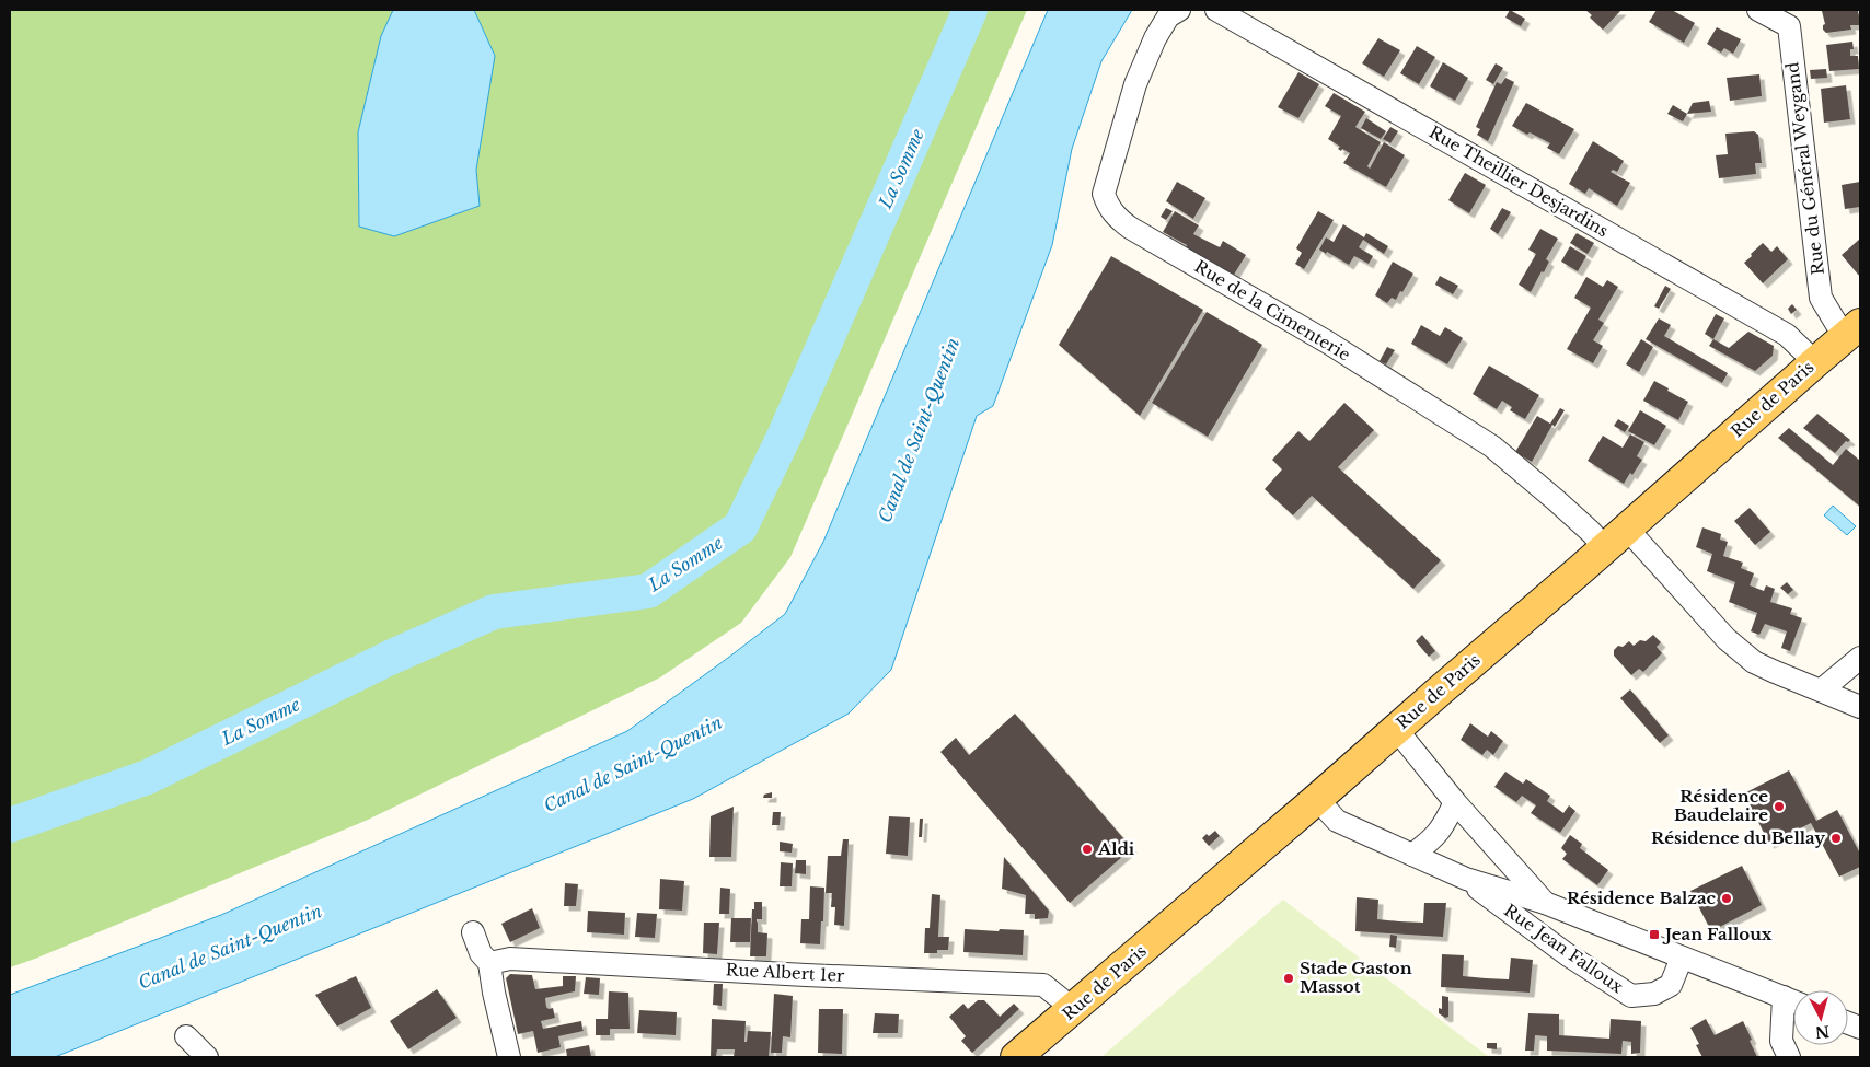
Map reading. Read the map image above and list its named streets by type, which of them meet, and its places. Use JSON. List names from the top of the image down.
{
  "streets": {
    "main road": ["Rue de Paris"],
    "street": [
      "Rue du Général Weygand",
      "Rue Theillier Desjardins",
      "Rue de la Cimenterie",
      "Rue Jean Falloux",
      "Rue Albert 1er"
    ]
  },
  "crossings": [
    ["Rue du Général Weygand", "Rue de Paris"],
    ["Rue Theillier Desjardins", "Rue de Paris"],
    ["Rue de la Cimenterie", "Rue de Paris"],
    ["Rue de Paris", "Rue Jean Falloux"],
    ["Rue de Paris", "Rue Albert 1er"]
  ],
  "water": ["La Somme", "Canal de Saint-Quentin"],
  "places": {
    "other": [
      "Résidence Baudelaire",
      "Résidence du Bellay",
      "Aldi",
      "Résidence Balzac",
      "Stade Gaston Massot"
    ],
    "transit": ["Jean Falloux"]
  },
  "north": "bottom"
}
